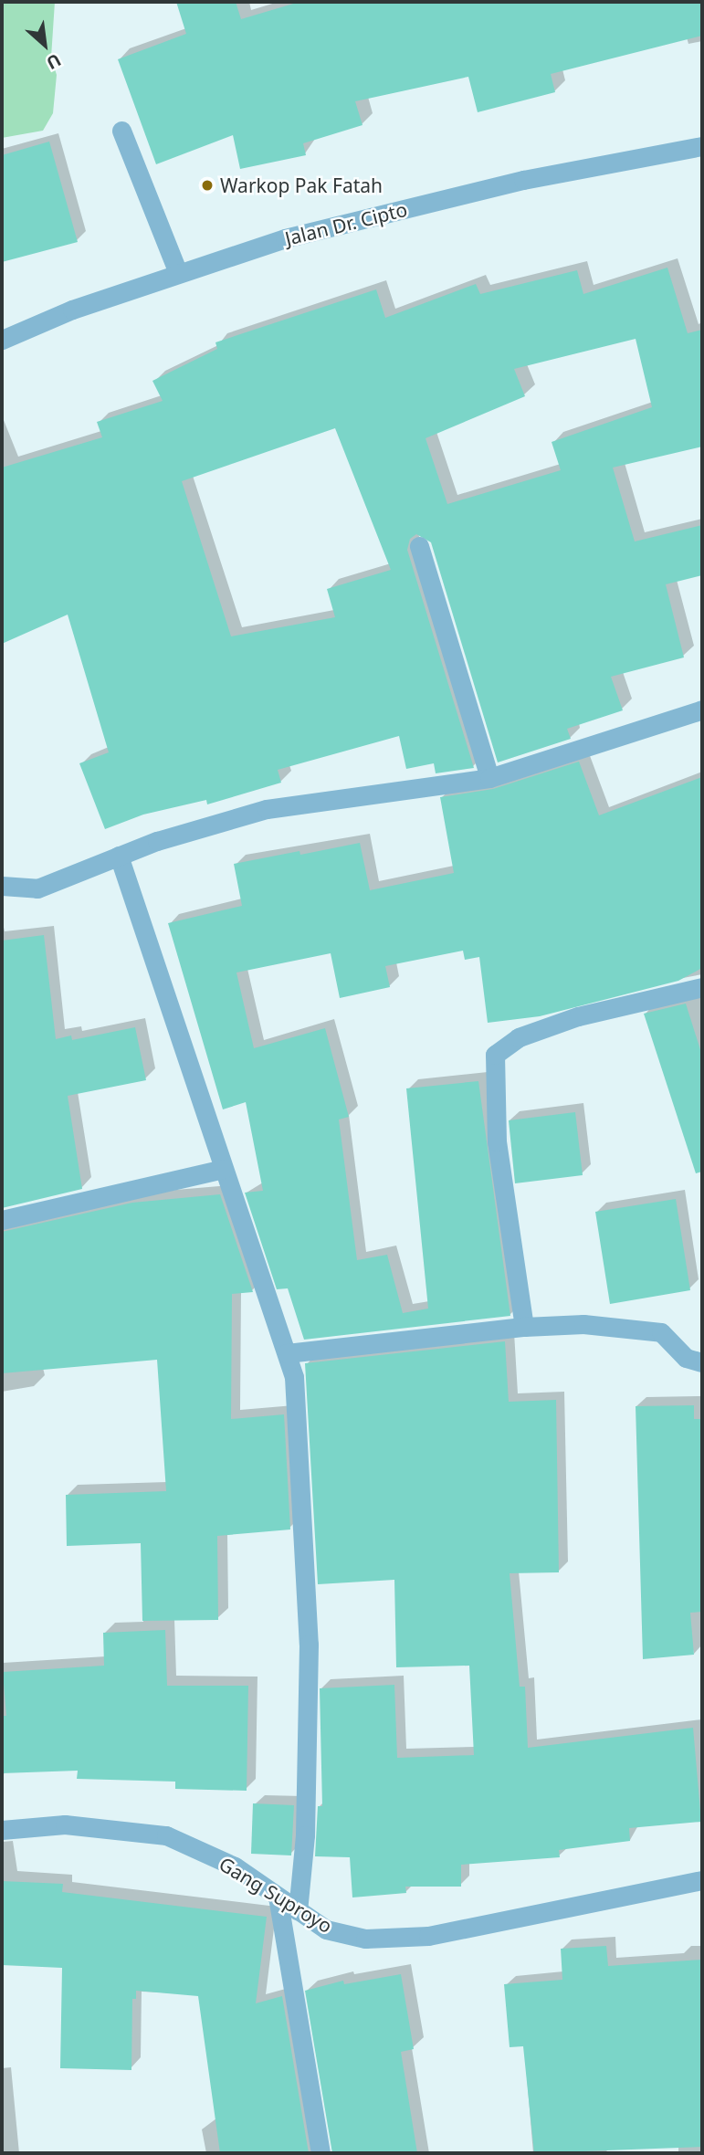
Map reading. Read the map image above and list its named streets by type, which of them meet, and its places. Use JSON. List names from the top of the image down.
{
  "streets": {
    "street": ["Jalan Dr. Cipto", "Gang Suproyo"]
  },
  "places": ["Warkop Pak Fatah"],
  "north": "bottom right"
}
